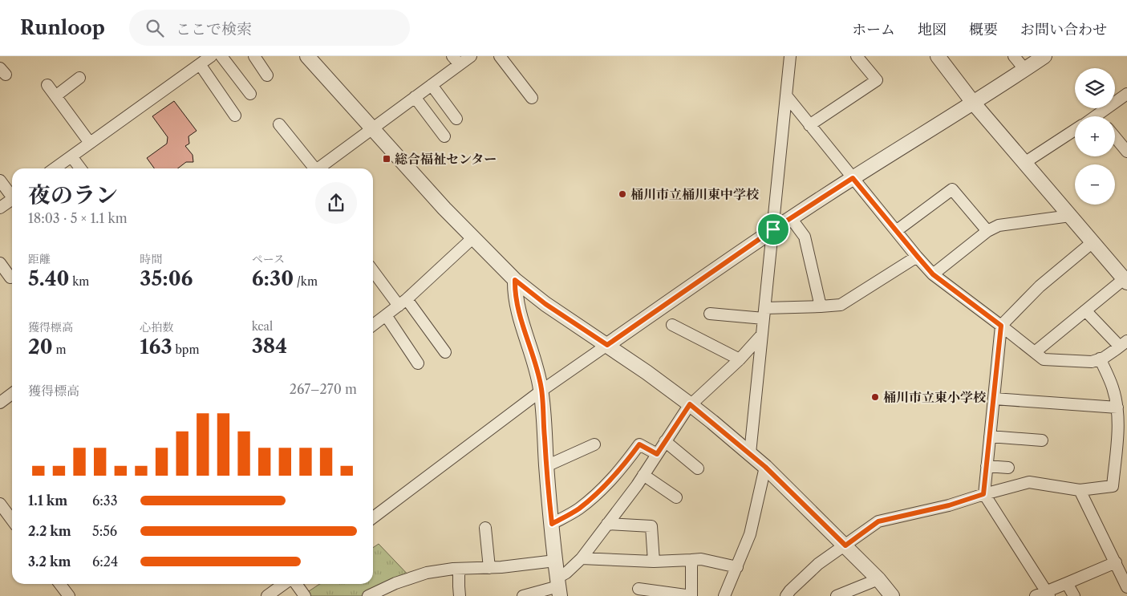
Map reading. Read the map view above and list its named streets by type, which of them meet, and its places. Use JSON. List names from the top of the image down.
{
  "places": {
    "transit": ["総合福祉センター"],
    "other": ["桶川市立桶川東中学校", "桶川市立東小学校"]
  },
  "page": {
    "header": "Runloop",
    "search": "ここで検索",
    "nav": [
      "ホーム",
      "地図",
      "概要",
      "お問い合わせ"
    ],
    "map_buttons": ["+", "−"],
    "heading": ["夜のラン", "18:03 · 5 × 1.1 km"],
    "stats": [
      ["距離", "5.40 km"],
      ["時間", "35:06"],
      ["ペース", "6:30 /km"],
      ["獲得標高", "20 m"],
      ["心拍数", "163 bpm"],
      ["kcal", "384"]
    ],
    "chart": ["獲得標高", "267–270 m"],
    "list": [
      {
        "name": "1.1 km",
        "note": "6:33"
      },
      {
        "name": "2.2 km",
        "note": "5:56"
      },
      {
        "name": "3.2 km",
        "note": "6:24"
      }
    ]
  }
}
